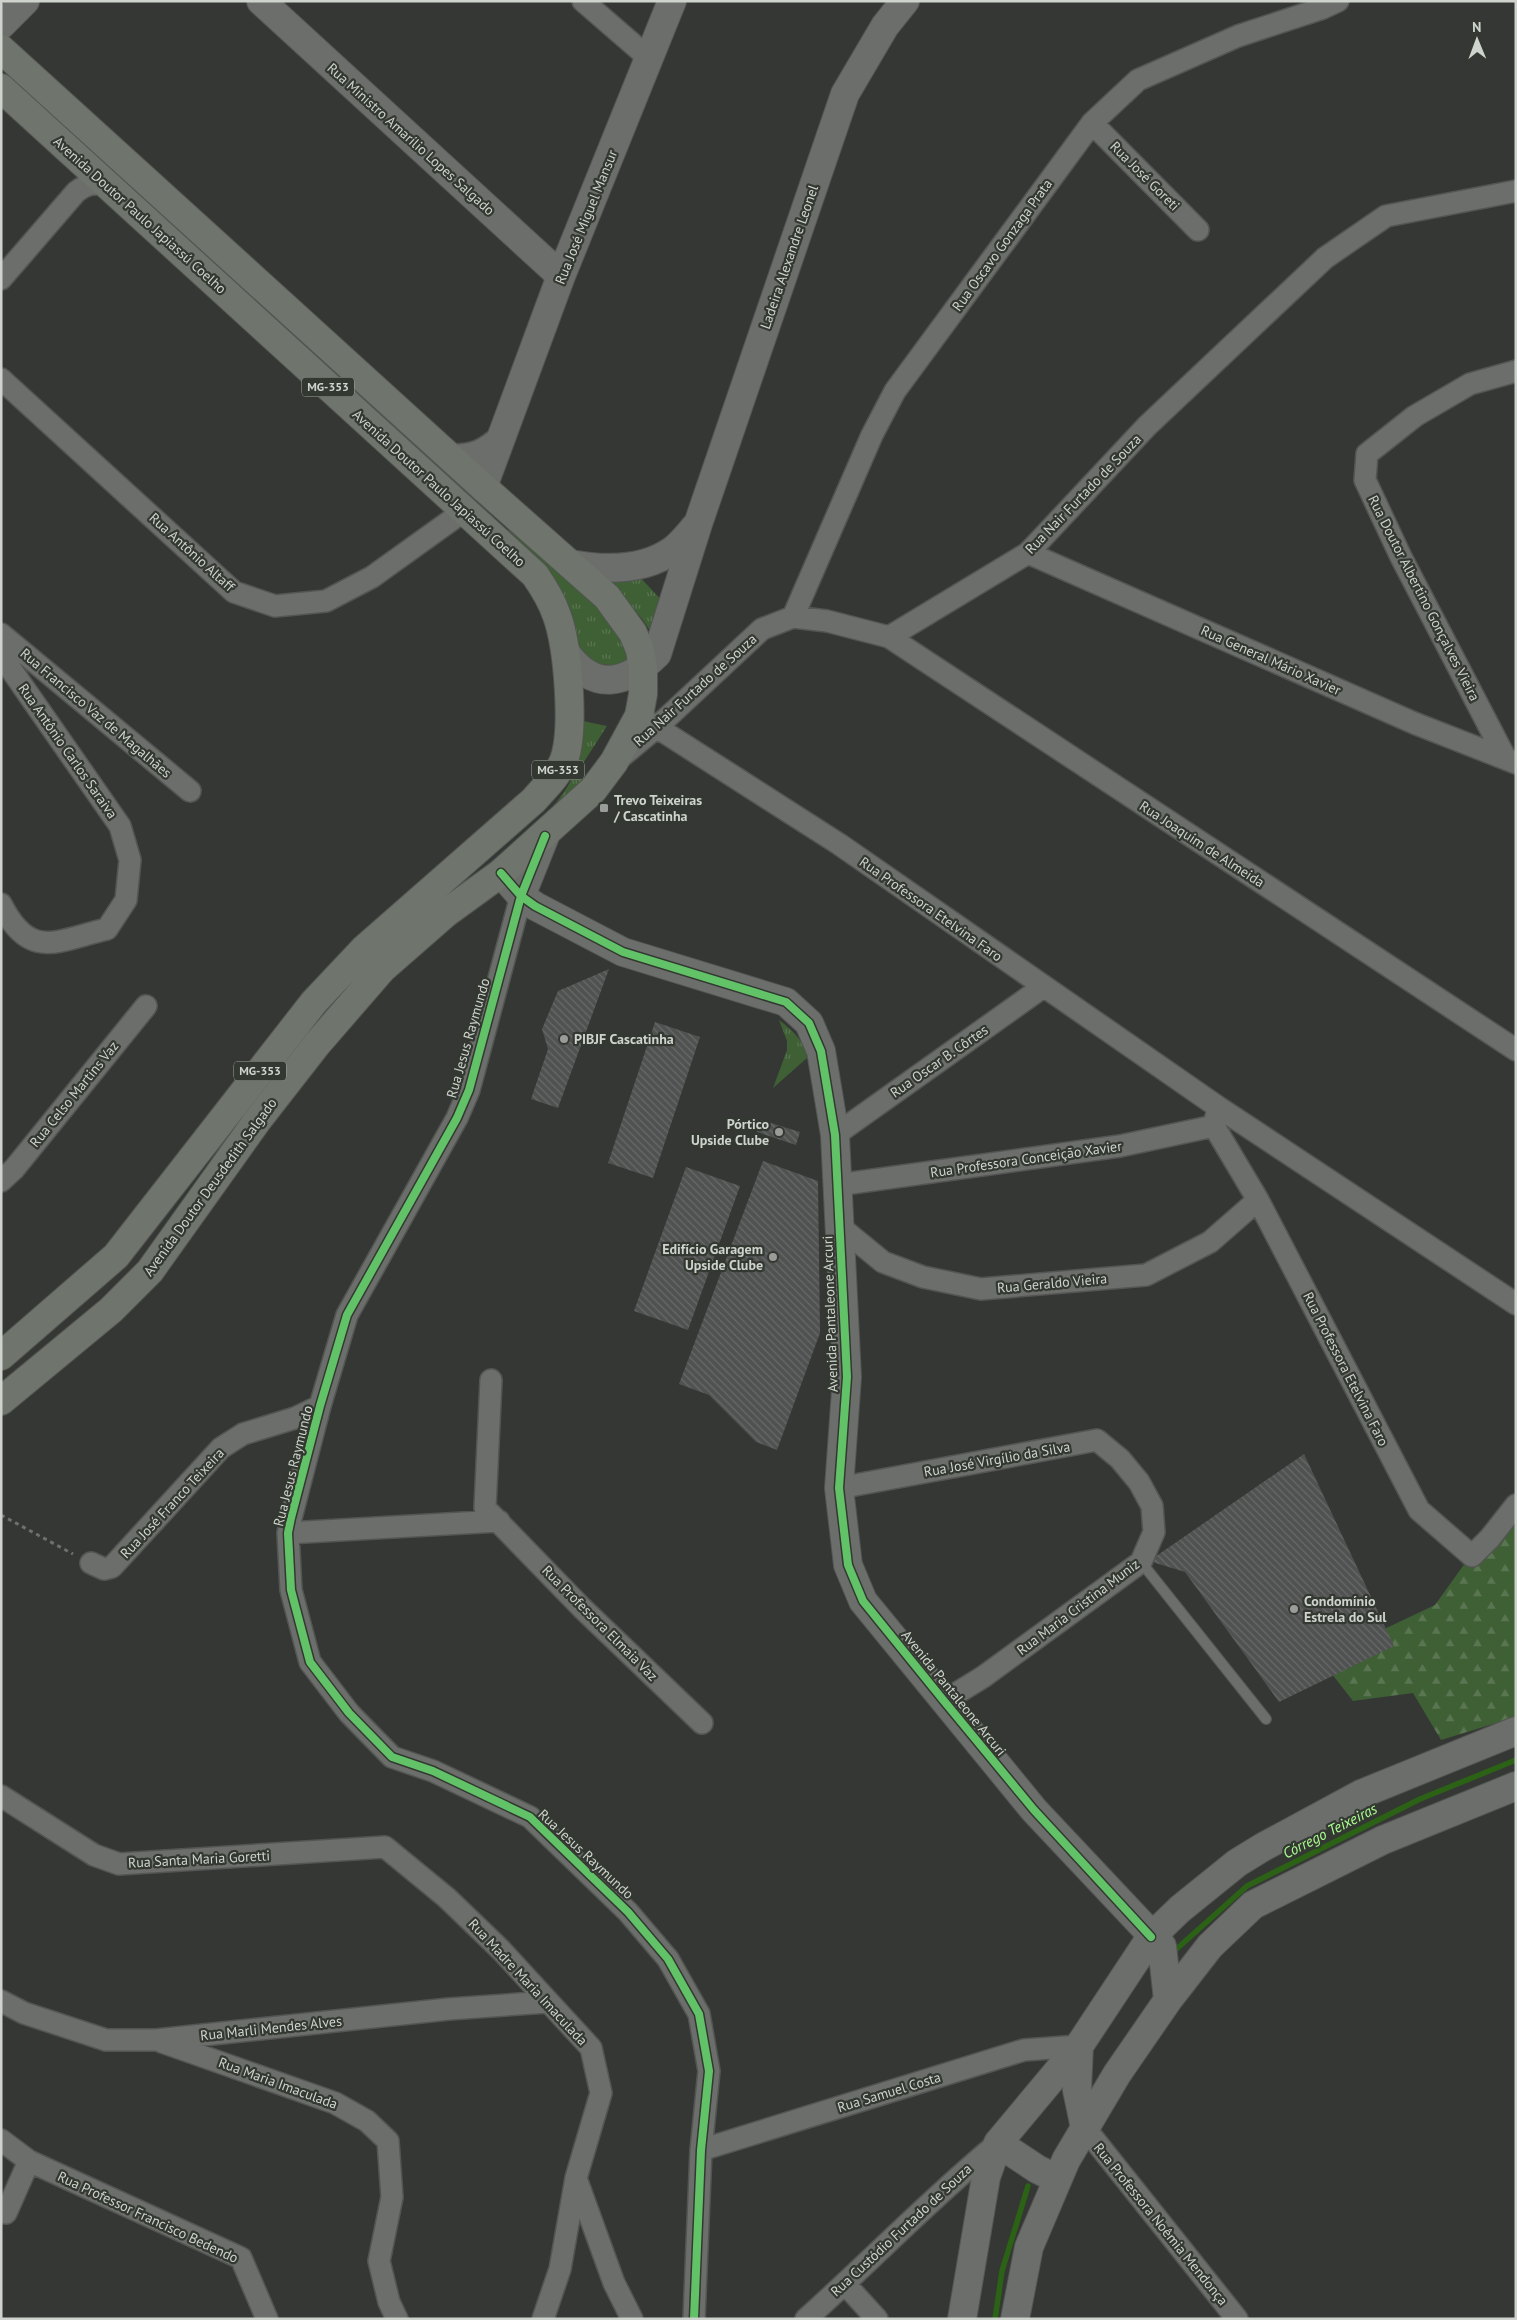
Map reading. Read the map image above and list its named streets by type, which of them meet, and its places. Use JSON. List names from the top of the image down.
{
  "streets": {
    "main road": ["Avenida Doutor Paulo Japiassú Coelho", "MG-353", "Avenida Doutor Deusdedith Salgado"],
    "street": [
      "Rua Ministro Amarílio Lopes Salgado",
      "Rua José Goreti",
      "Rua José Miguel Mansur",
      "Rua Oscavo Gonzaga Prata",
      "Ladeira Alexandre Leonel",
      "Rua Nair Furtado de Souza",
      "Rua Antônio Altaff",
      "Rua Doutor Albertino Gonçalves Vieira",
      "Rua General Mário Xavier",
      "Rua Francisco Vaz de Magalhães",
      "Rua Antônio Carlos Saraiva",
      "Rua Joaquim de Almeida",
      "Rua Professora Etelvina Faro",
      "Rua Jesus Raymundo",
      "Rua Oscar B. Côrtes",
      "Rua Celso Martins Vaz",
      "Rua Professora Conceição Xavier",
      "Rua Geraldo Vieira",
      "Avenida Pantaleone Arcuri",
      "Rua José Virgílio da Silva",
      "Rua José Franco Teixeira",
      "Rua Maria Cristina Muniz",
      "Rua Professora Elmaia Vaz",
      "Rua Santa Maria Goretti",
      "Rua Madre Maria Imaculada",
      "Rua Marli Mendes Alves",
      "Rua Maria Imaculada",
      "Rua Samuel Costa",
      "Rua Professor Francisco Bedendo",
      "Rua Professora Noêmia Mendonça",
      "Rua Custódio Furtado de Souza"
    ]
  },
  "crossings": [
    ["Rua Ministro Amarílio Lopes Salgado", "Rua José Miguel Mansur"],
    ["Rua José Goreti", "Rua Oscavo Gonzaga Prata"],
    ["Avenida Doutor Paulo Japiassú Coelho", "Rua José Miguel Mansur"],
    ["Avenida Doutor Paulo Japiassú Coelho", "Ladeira Alexandre Leonel"],
    ["Avenida Doutor Paulo Japiassú Coelho", "MG-353"],
    ["Avenida Doutor Paulo Japiassú Coelho", "Rua Antônio Altaff"],
    ["Avenida Doutor Paulo Japiassú Coelho", "Avenida Doutor Deusdedith Salgado"],
    ["Rua Oscavo Gonzaga Prata", "Rua Nair Furtado de Souza"],
    ["Ladeira Alexandre Leonel", "MG-353"],
    ["Ladeira Alexandre Leonel", "Avenida Doutor Deusdedith Salgado"],
    ["MG-353", "Avenida Doutor Deusdedith Salgado"],
    ["Rua Nair Furtado de Souza", "Rua General Mário Xavier"],
    ["Rua Nair Furtado de Souza", "Rua Joaquim de Almeida"],
    ["Rua Nair Furtado de Souza", "Rua Professora Etelvina Faro"],
    ["Rua Nair Furtado de Souza", "Avenida Doutor Deusdedith Salgado"],
    ["Rua Doutor Albertino Gonçalves Vieira", "Rua General Mário Xavier"],
    ["Rua Professora Etelvina Faro", "Rua Oscar B. Côrtes"],
    ["Rua Professora Etelvina Faro", "Rua Professora Conceição Xavier"],
    ["Rua Professora Etelvina Faro", "Avenida Doutor Deusdedith Salgado"],
    ["Rua Professora Etelvina Faro", "Rua Geraldo Vieira"],
    ["Rua Jesus Raymundo", "Avenida Doutor Deusdedith Salgado"],
    ["Rua Jesus Raymundo", "Avenida Pantaleone Arcuri"],
    ["Rua Jesus Raymundo", "Rua José Franco Teixeira"],
    ["Rua Jesus Raymundo", "Rua Samuel Costa"],
    ["Rua Oscar B. Côrtes", "Avenida Pantaleone Arcuri"],
    ["Rua Professora Conceição Xavier", "Avenida Pantaleone Arcuri"],
    ["Avenida Doutor Deusdedith Salgado", "Avenida Pantaleone Arcuri"],
    ["Rua Geraldo Vieira", "Avenida Pantaleone Arcuri"],
    ["Avenida Pantaleone Arcuri", "Rua José Virgílio da Silva"],
    ["Avenida Pantaleone Arcuri", "Rua Maria Cristina Muniz"],
    ["Rua José Virgílio da Silva", "Rua Maria Cristina Muniz"],
    ["Rua Santa Maria Goretti", "Rua Madre Maria Imaculada"],
    ["Rua Madre Maria Imaculada", "Rua Marli Mendes Alves"],
    ["Rua Marli Mendes Alves", "Rua Maria Imaculada"]
  ],
  "water": ["Córrego Teixeiras"],
  "places": {
    "transit": ["Trevo Teixeiras / Cascatinha"],
    "other": [
      "PIBJF Cascatinha",
      "Pórtico Upside Clube",
      "Edifício Garagem Upside Clube",
      "Condomínio Estrela do Sul"
    ]
  },
  "north": "top"
}
